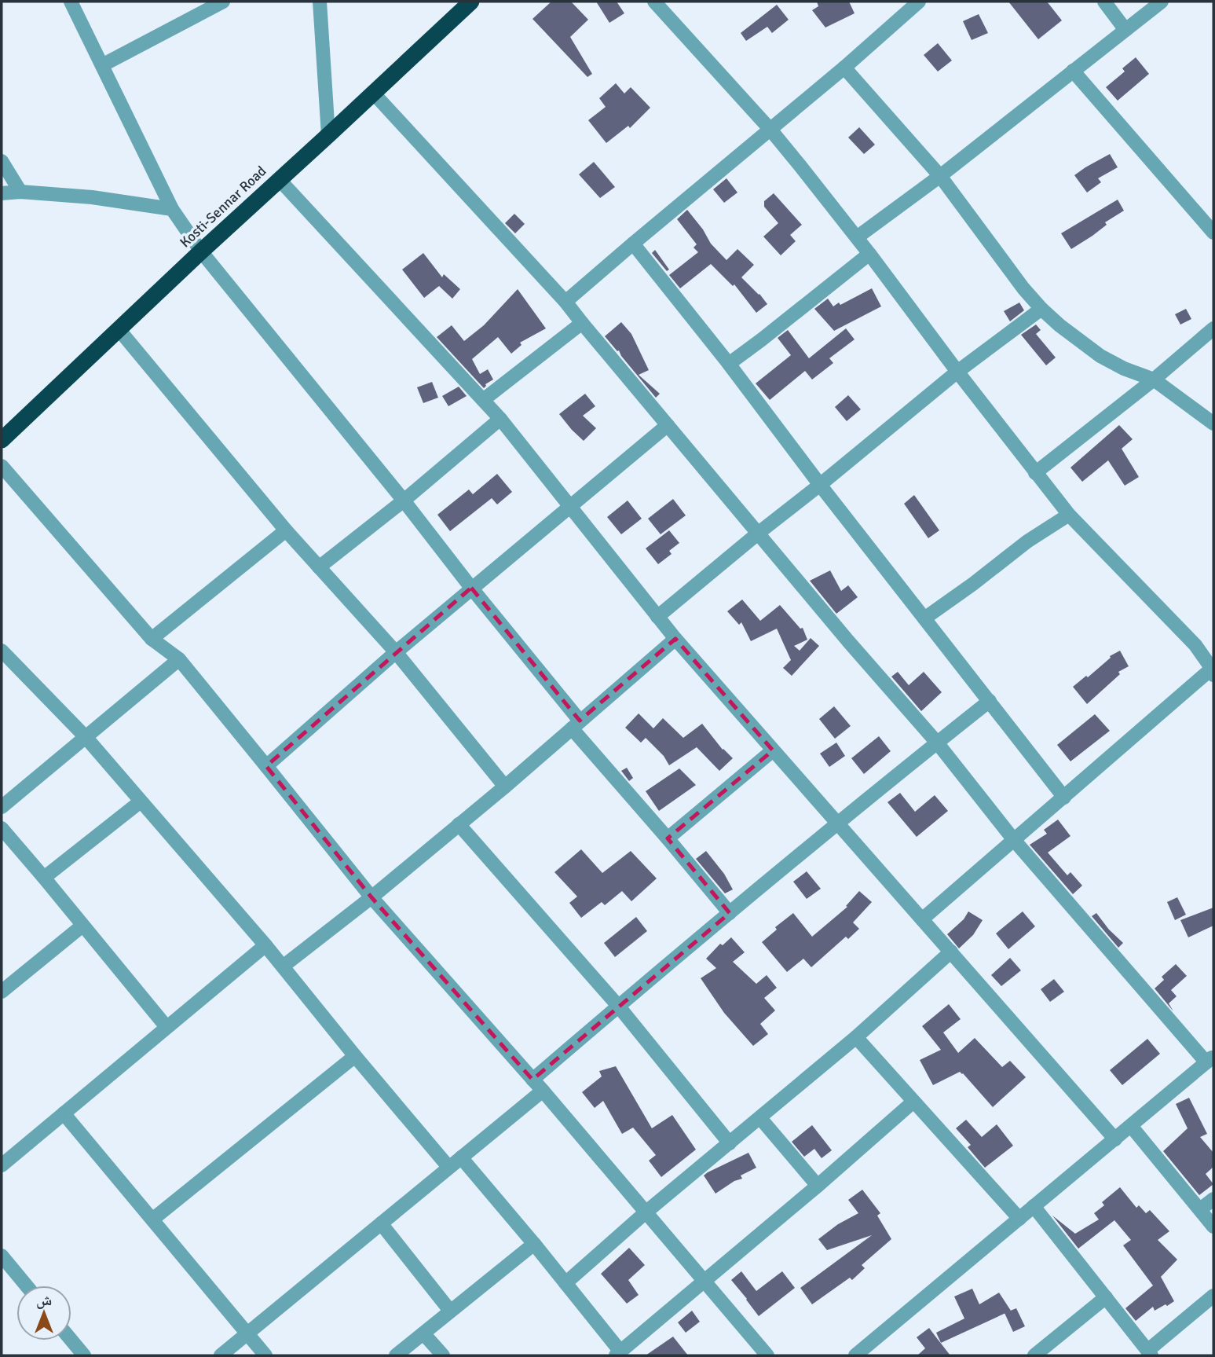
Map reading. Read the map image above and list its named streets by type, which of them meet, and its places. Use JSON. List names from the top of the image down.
{
  "streets": {
    "highway": ["Kosti-Sennar Road"]
  },
  "north": "top"
}
